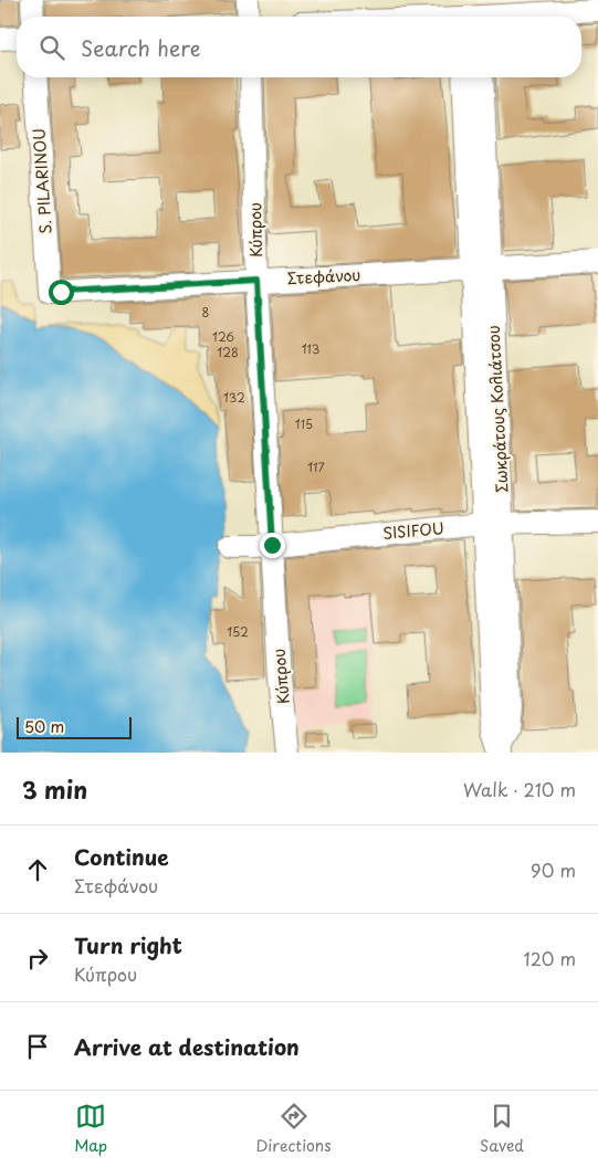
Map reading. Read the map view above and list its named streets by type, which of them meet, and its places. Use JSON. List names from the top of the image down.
{
  "streets": {
    "street": [
      "S. PILARINOU",
      "Κύπρου",
      "Στεφάνου",
      "Σωκράτους Κολιάτσου",
      "SISIFOU"
    ]
  },
  "crossings": [
    ["S. PILARINOU", "Στεφάνου"],
    ["Κύπρου", "Στεφάνου"],
    ["Κύπρου", "SISIFOU"],
    ["Στεφάνου", "Σωκράτους Κολιάτσου"],
    ["Σωκράτους Κολιάτσου", "SISIFOU"]
  ],
  "house_numbers": [
    "8",
    "126",
    "113",
    "128",
    "132",
    "115",
    "117",
    "152"
  ],
  "scale_bar": "50 m",
  "page": {
    "search": "Search here",
    "scale": "50 m",
    "heading": ["3 min", "Walk · 210 m"],
    "list": [
      ["Continue", "Στεφάνου", "90 m"],
      ["Turn right", "Κύπρου", "120 m"],
      "Arrive at destination"
    ],
    "nav": ["Map", "Directions", "Saved"]
  }
}
